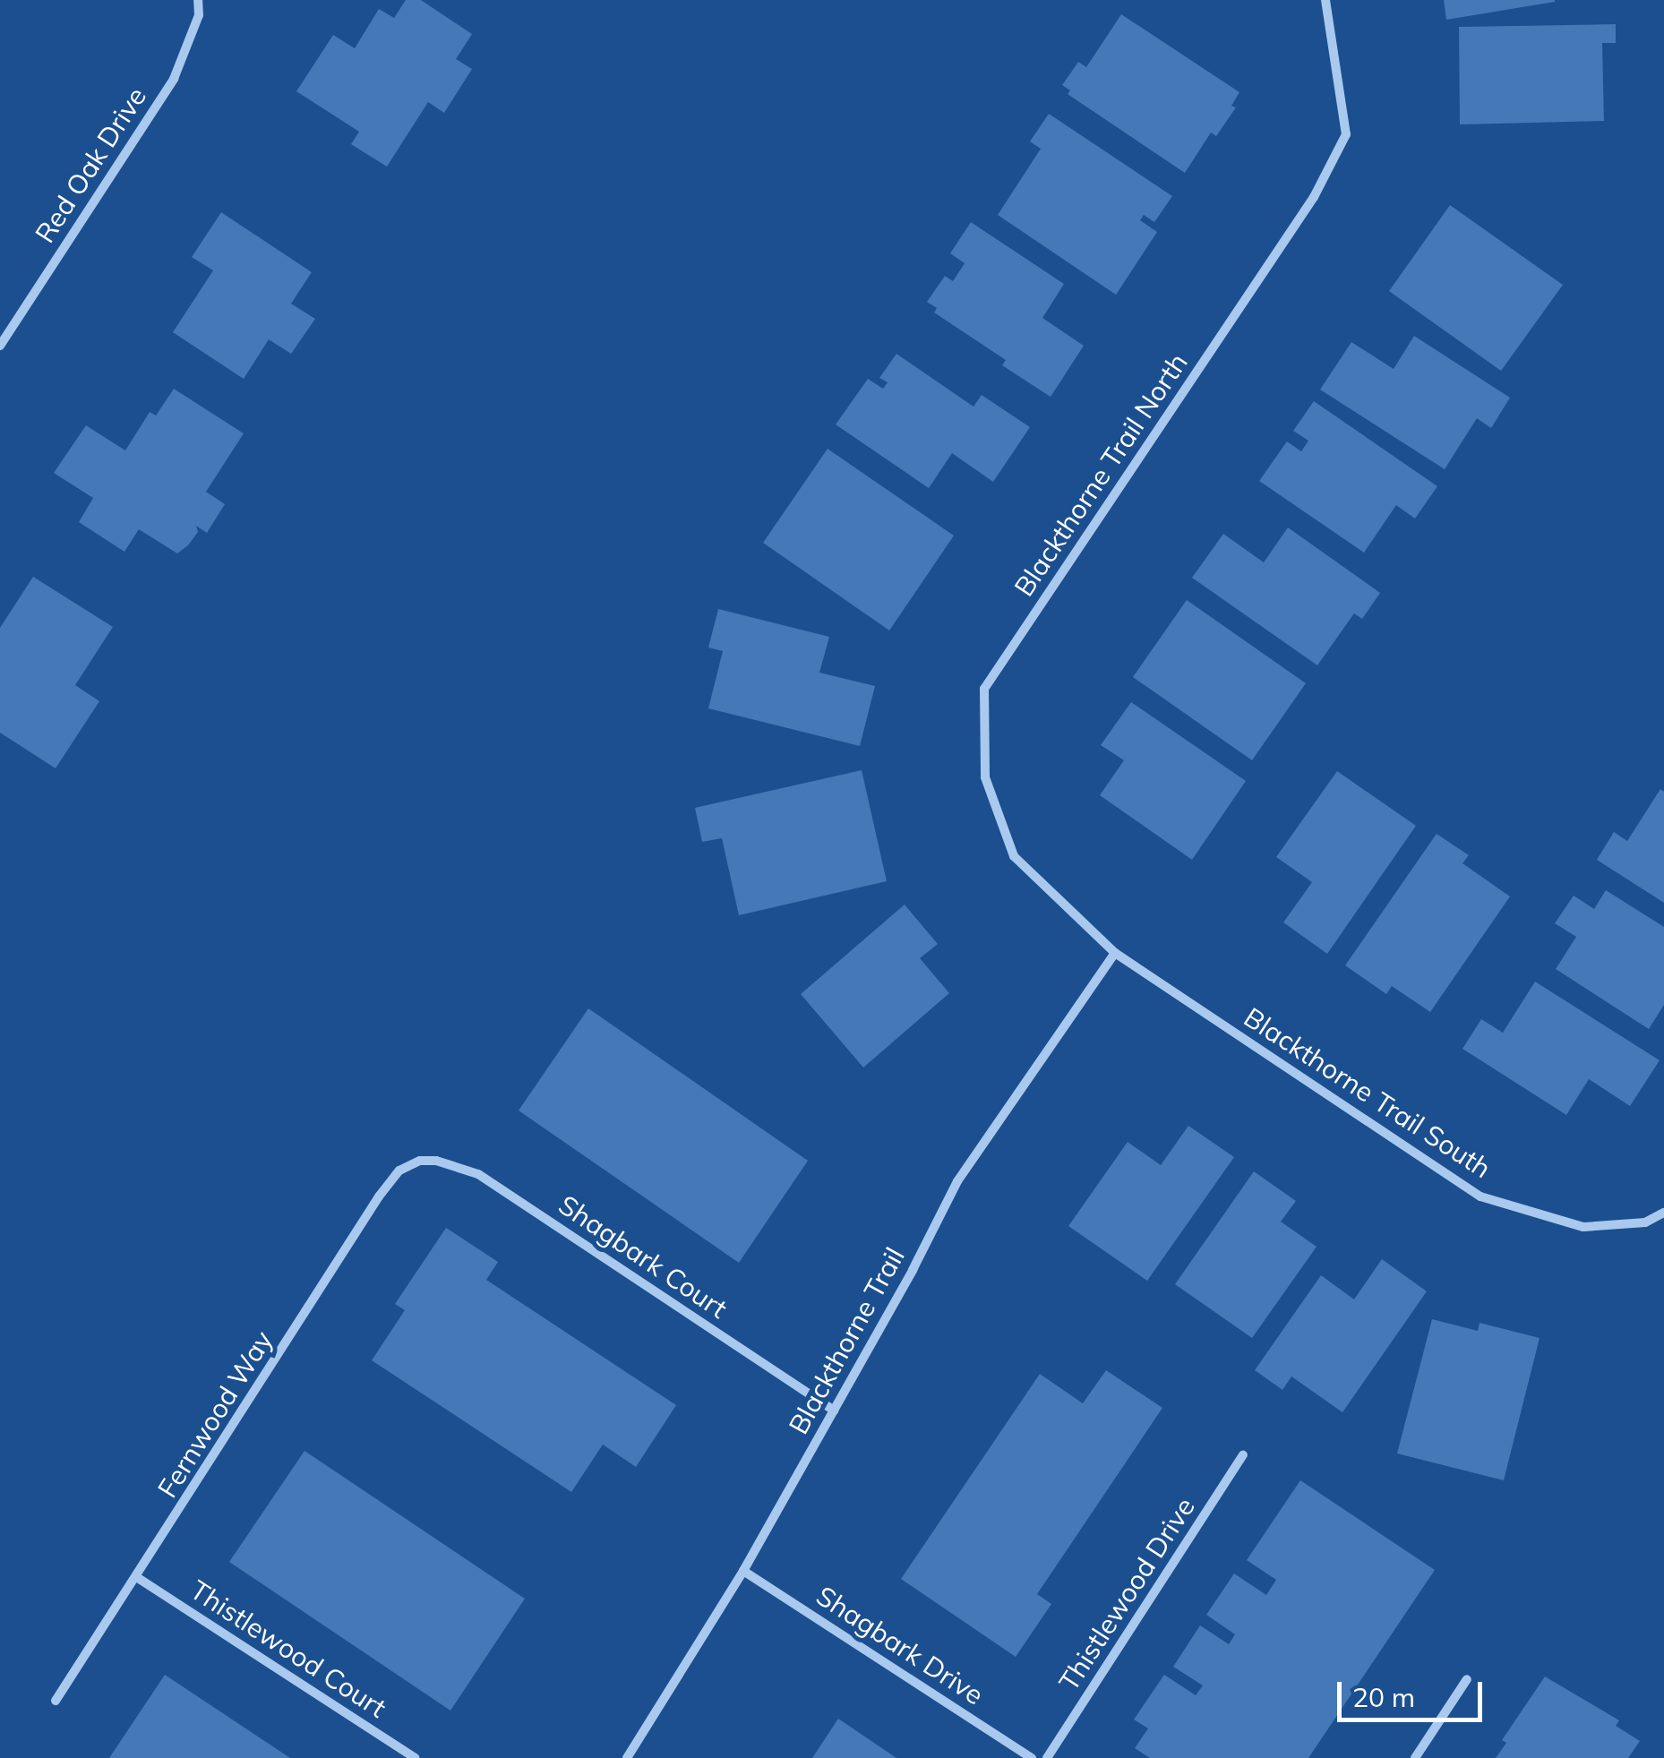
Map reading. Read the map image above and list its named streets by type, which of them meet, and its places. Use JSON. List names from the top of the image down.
{
  "streets": {
    "street": [
      "Red Oak Drive",
      "Blackthorne Trail North",
      "Blackthorne Trail South",
      "Shagbark Court",
      "Blackthorne Trail",
      "Fernwood Way",
      "Thistlewood Drive",
      "Shagbark Drive",
      "Thistlewood Court"
    ]
  },
  "crossings": [
    ["Blackthorne Trail North", "Blackthorne Trail South"],
    ["Blackthorne Trail North", "Blackthorne Trail"],
    ["Blackthorne Trail South", "Blackthorne Trail"],
    ["Shagbark Court", "Blackthorne Trail"],
    ["Shagbark Court", "Fernwood Way"],
    ["Blackthorne Trail", "Shagbark Drive"],
    ["Fernwood Way", "Thistlewood Court"]
  ],
  "scale_bar": "20 m"
}
